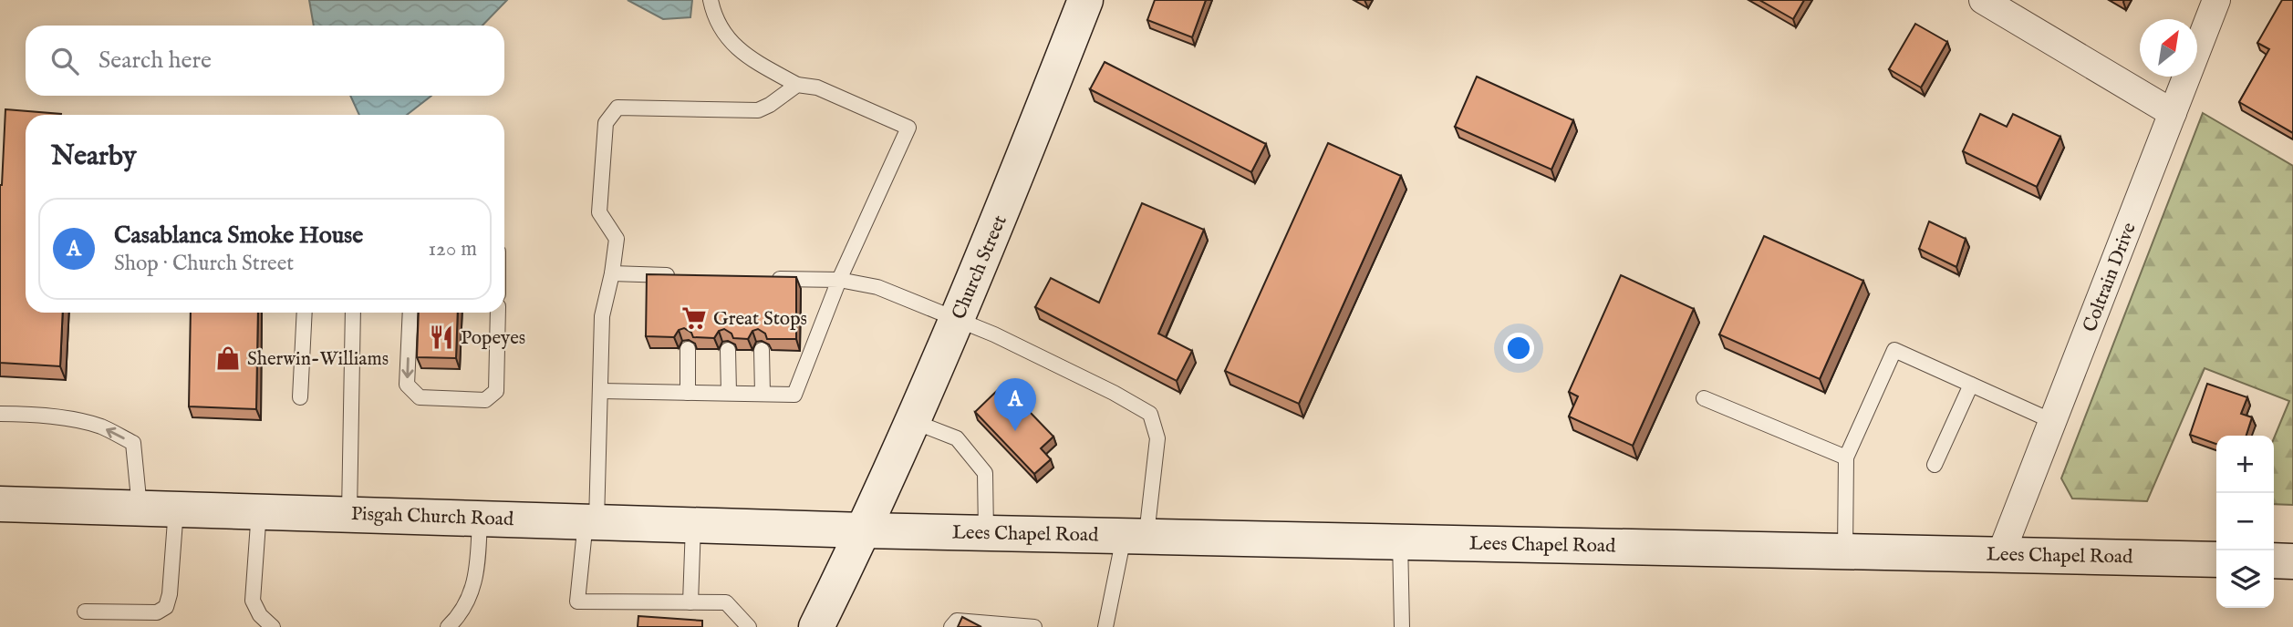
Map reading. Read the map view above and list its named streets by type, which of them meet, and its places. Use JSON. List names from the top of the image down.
{
  "streets": {
    "main road": ["Church Street", "Pisgah Church Road", "Lees Chapel Road"],
    "street": ["Coltrain Drive"]
  },
  "crossings": [
    ["Church Street", "Pisgah Church Road"],
    ["Church Street", "Lees Chapel Road"],
    ["Coltrain Drive", "Lees Chapel Road"],
    ["Pisgah Church Road", "Lees Chapel Road"]
  ],
  "places": {
    "supermarket": ["Great Stops"],
    "restaurant": ["Popeyes"],
    "shop": ["Sherwin-Williams"]
  },
  "north": "top right",
  "page": {
    "search": "Search here",
    "heading": "Nearby",
    "list": [
      {
        "mark": "A",
        "name": "Casablanca Smoke House",
        "note": "Shop · Church Street",
        "value": "120 m"
      }
    ],
    "pins": "A",
    "map_buttons": ["+", "−"]
  }
}
